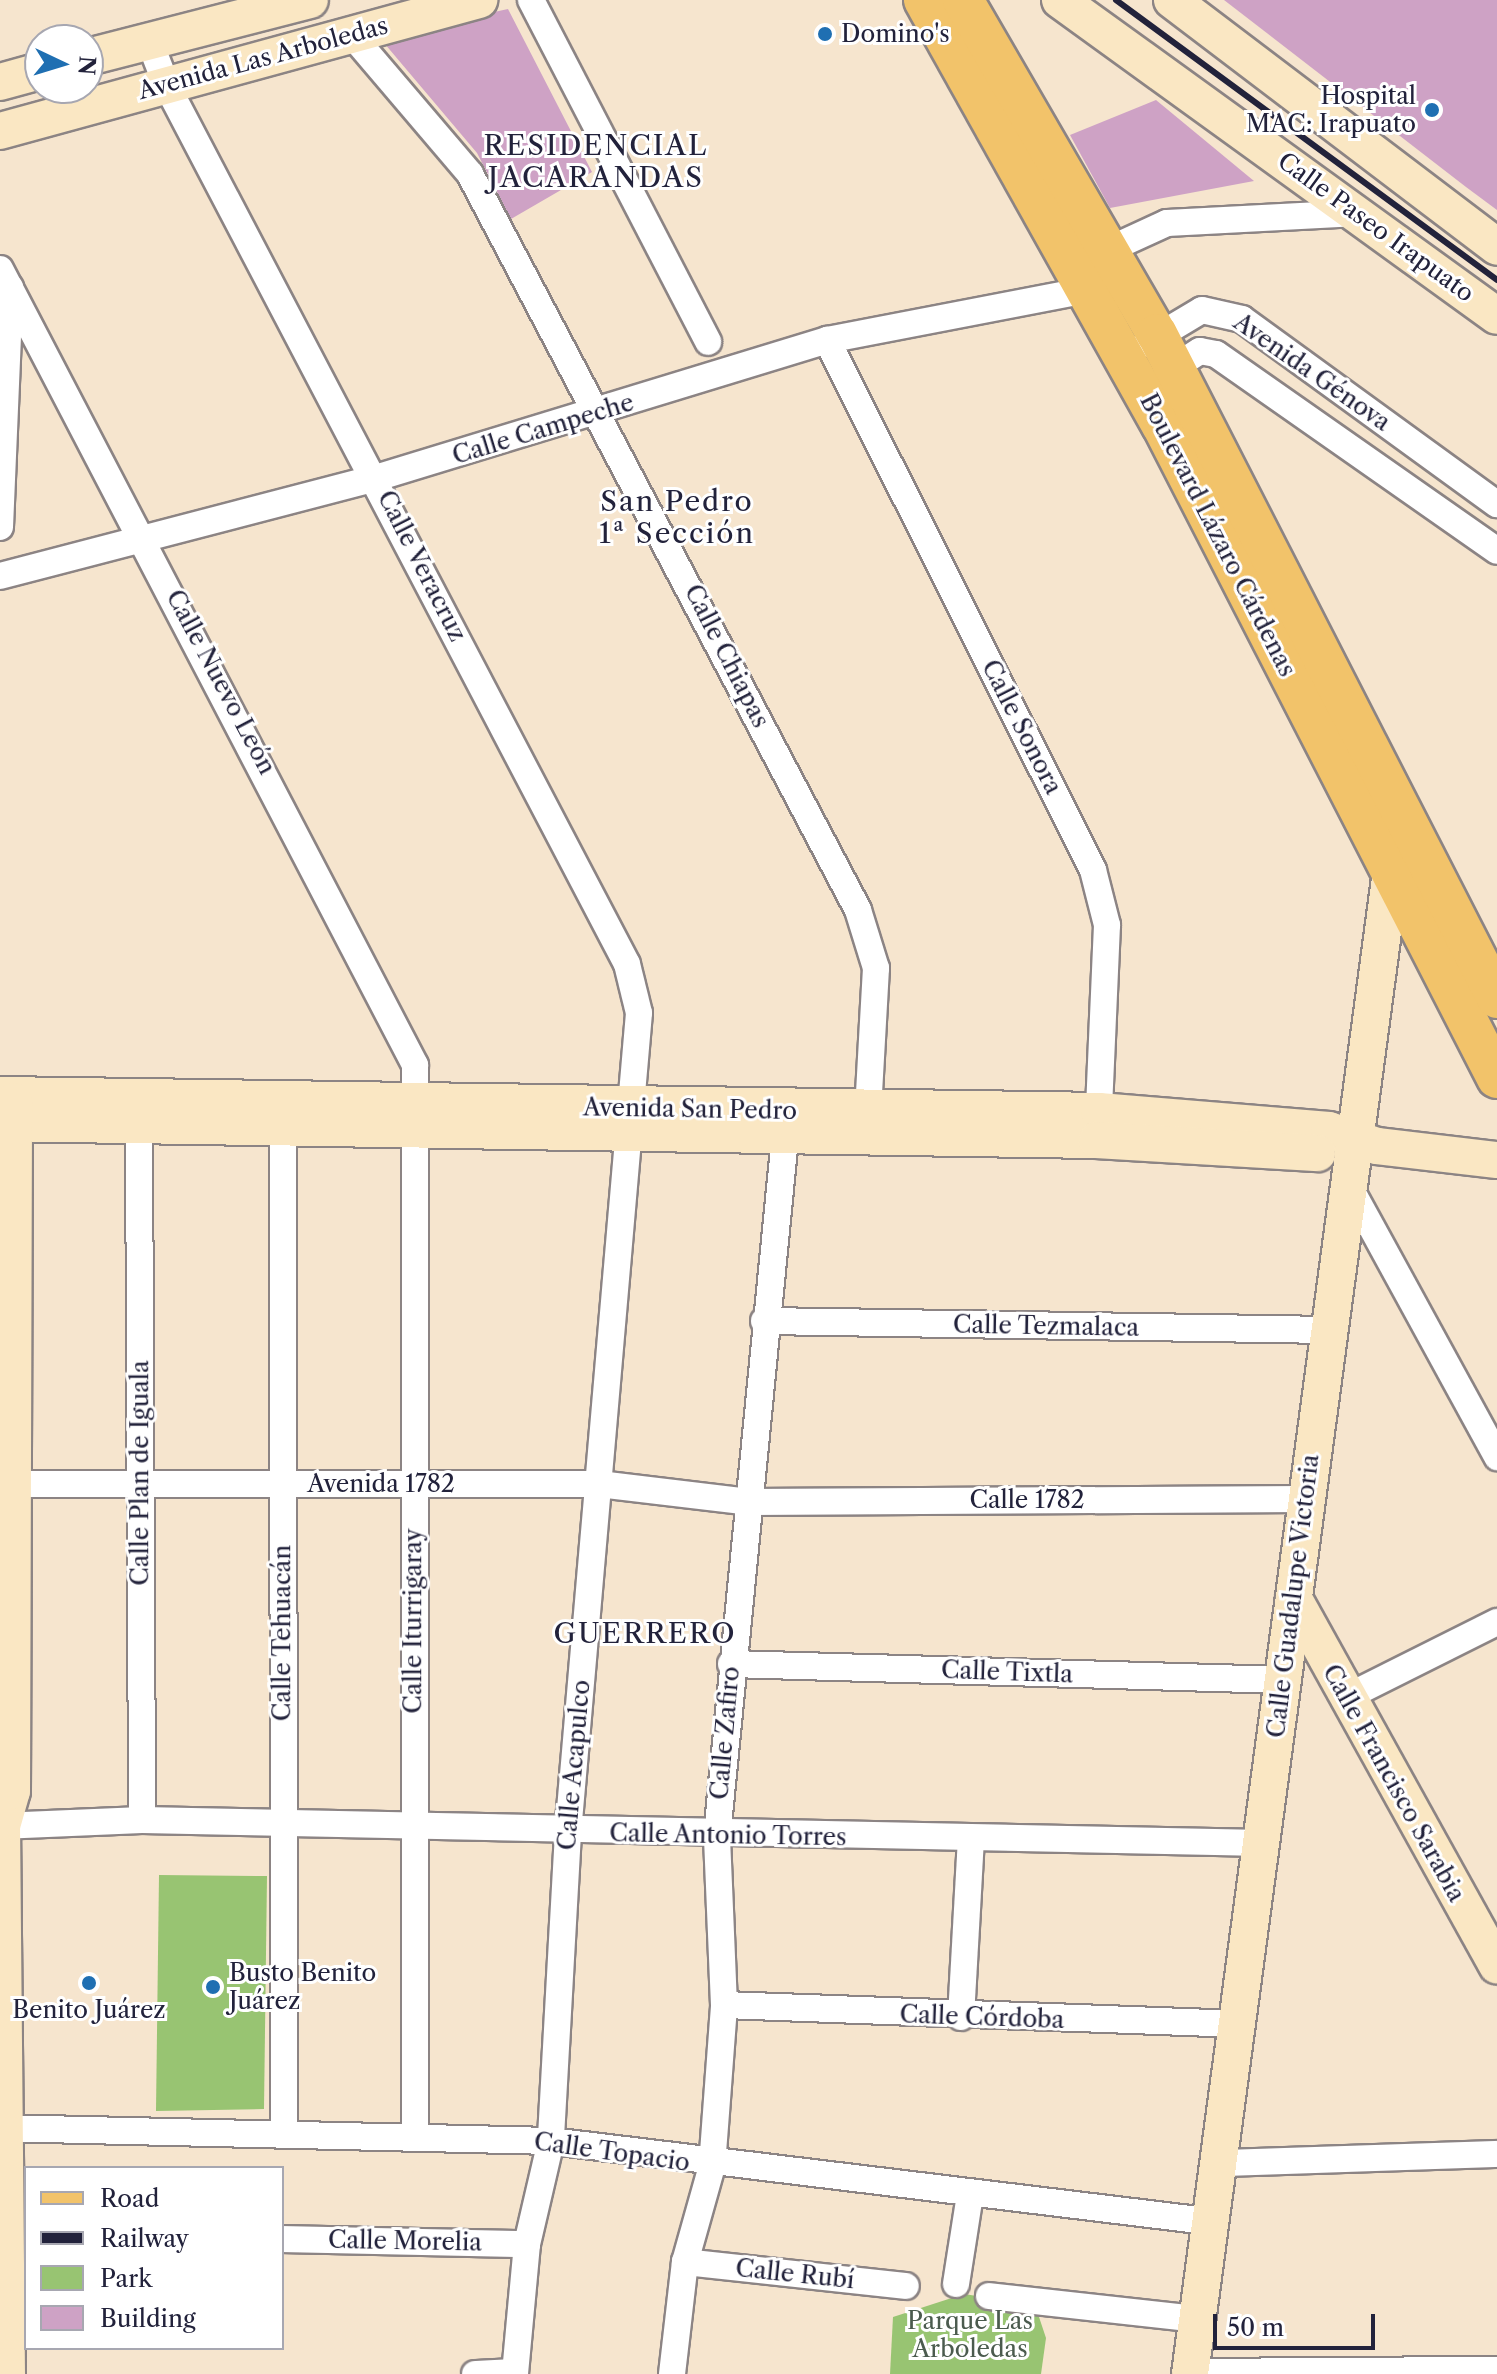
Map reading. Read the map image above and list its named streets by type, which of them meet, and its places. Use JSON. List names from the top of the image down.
{
  "streets": {
    "main road": ["Boulevard Lázaro Cárdenas"],
    "street": [
      "Avenida Las Arboledas",
      "Calle Paseo Irapuato",
      "Avenida Génova",
      "Calle Campeche",
      "Calle Veracruz",
      "Calle Chiapas",
      "Calle Nuevo León",
      "Calle Sonora",
      "Avenida San Pedro",
      "Calle Tezmalaca",
      "Calle Plan de Iguala",
      "Avenida 1782",
      "Calle 1782",
      "Calle Guadalupe Victoria",
      "Calle Iturrigaray",
      "Calle Tehuacán",
      "Calle Tixtla",
      "Calle Zafiro",
      "Calle Acapulco",
      "Calle Francisco Sarabia",
      "Calle Antonio Torres",
      "Calle Córdoba",
      "Calle Topacio",
      "Calle Morelia",
      "Calle Rubí"
    ]
  },
  "crossings": [
    ["Avenida Las Arboledas", "Calle Veracruz"],
    ["Avenida Las Arboledas", "Calle Chiapas"],
    ["Avenida Génova", "Boulevard Lázaro Cárdenas"],
    ["Calle Campeche", "Boulevard Lázaro Cárdenas"],
    ["Calle Campeche", "Calle Veracruz"],
    ["Calle Campeche", "Calle Chiapas"],
    ["Calle Campeche", "Calle Nuevo León"],
    ["Calle Campeche", "Calle Sonora"],
    ["Boulevard Lázaro Cárdenas", "Calle Guadalupe Victoria"],
    ["Calle Veracruz", "Avenida San Pedro"],
    ["Calle Veracruz", "Calle Acapulco"],
    ["Calle Chiapas", "Avenida San Pedro"],
    ["Calle Nuevo León", "Avenida San Pedro"],
    ["Calle Nuevo León", "Calle Iturrigaray"],
    ["Calle Sonora", "Avenida San Pedro"],
    ["Avenida San Pedro", "Calle Plan de Iguala"],
    ["Avenida San Pedro", "Calle Guadalupe Victoria"],
    ["Avenida San Pedro", "Calle Iturrigaray"],
    ["Avenida San Pedro", "Calle Tehuacán"],
    ["Avenida San Pedro", "Calle Zafiro"],
    ["Avenida San Pedro", "Calle Acapulco"],
    ["Calle Tezmalaca", "Calle Guadalupe Victoria"],
    ["Calle Tezmalaca", "Calle Zafiro"],
    ["Calle Plan de Iguala", "Avenida 1782"],
    ["Calle Plan de Iguala", "Calle Antonio Torres"],
    ["Avenida 1782", "Calle 1782"],
    ["Avenida 1782", "Calle Iturrigaray"],
    ["Avenida 1782", "Calle Tehuacán"],
    ["Avenida 1782", "Calle Zafiro"],
    ["Avenida 1782", "Calle Acapulco"],
    ["Calle 1782", "Calle Guadalupe Victoria"],
    ["Calle 1782", "Calle Zafiro"],
    ["Calle Guadalupe Victoria", "Calle Tixtla"],
    ["Calle Guadalupe Victoria", "Calle Francisco Sarabia"],
    ["Calle Guadalupe Victoria", "Calle Antonio Torres"],
    ["Calle Guadalupe Victoria", "Calle Córdoba"],
    ["Calle Guadalupe Victoria", "Calle Topacio"],
    ["Calle Iturrigaray", "Calle Antonio Torres"],
    ["Calle Iturrigaray", "Calle Topacio"],
    ["Calle Tehuacán", "Calle Antonio Torres"],
    ["Calle Tehuacán", "Calle Topacio"],
    ["Calle Tixtla", "Calle Zafiro"],
    ["Calle Zafiro", "Calle Antonio Torres"],
    ["Calle Zafiro", "Calle Córdoba"],
    ["Calle Zafiro", "Calle Topacio"],
    ["Calle Zafiro", "Calle Rubí"],
    ["Calle Acapulco", "Calle Antonio Torres"],
    ["Calle Acapulco", "Calle Topacio"],
    ["Calle Acapulco", "Calle Morelia"]
  ],
  "districts": ["RESIDENCIAL JACARANDAS", "San Pedro 1ª Sección", "GUERRERO"],
  "parks": ["Parque Las Arboledas"],
  "places": [
    "Domino's",
    "Hospital MAC: Irapuato",
    "Benito Juárez",
    "Busto Benito Juárez"
  ],
  "legend": [
    "Road",
    "Railway",
    "Park",
    "Building"
  ],
  "scale_bar": "50 m",
  "north": "right"
}
